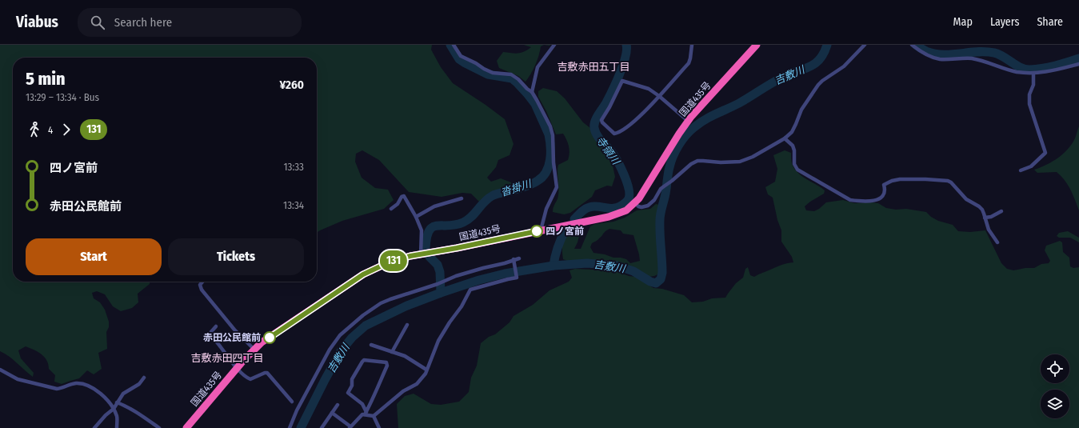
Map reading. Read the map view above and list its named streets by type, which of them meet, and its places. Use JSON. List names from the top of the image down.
{
  "streets": {
    "highway": ["国道435号"]
  },
  "districts": ["吉敷赤田五丁目", "吉敷赤田四丁目"],
  "water": ["吉敷川", "寺領川", "沓掛川"],
  "places": ["四ノ宮前", "赤田公民館前"],
  "lines": ["bus line 131"],
  "page": {
    "header": "Viabus",
    "search": "Search here",
    "nav": ["Map", "Layers", "Share"],
    "on_map": "131",
    "heading": ["5 min", "13:29 – 13:34 · Bus", "¥260"],
    "legs": ["4", "131"],
    "list": [
      {
        "name": "四ノ宮前",
        "value": "13:33"
      },
      {
        "name": "赤田公民館前",
        "value": "13:34"
      }
    ],
    "buttons": ["Start", "Tickets"]
  }
}
